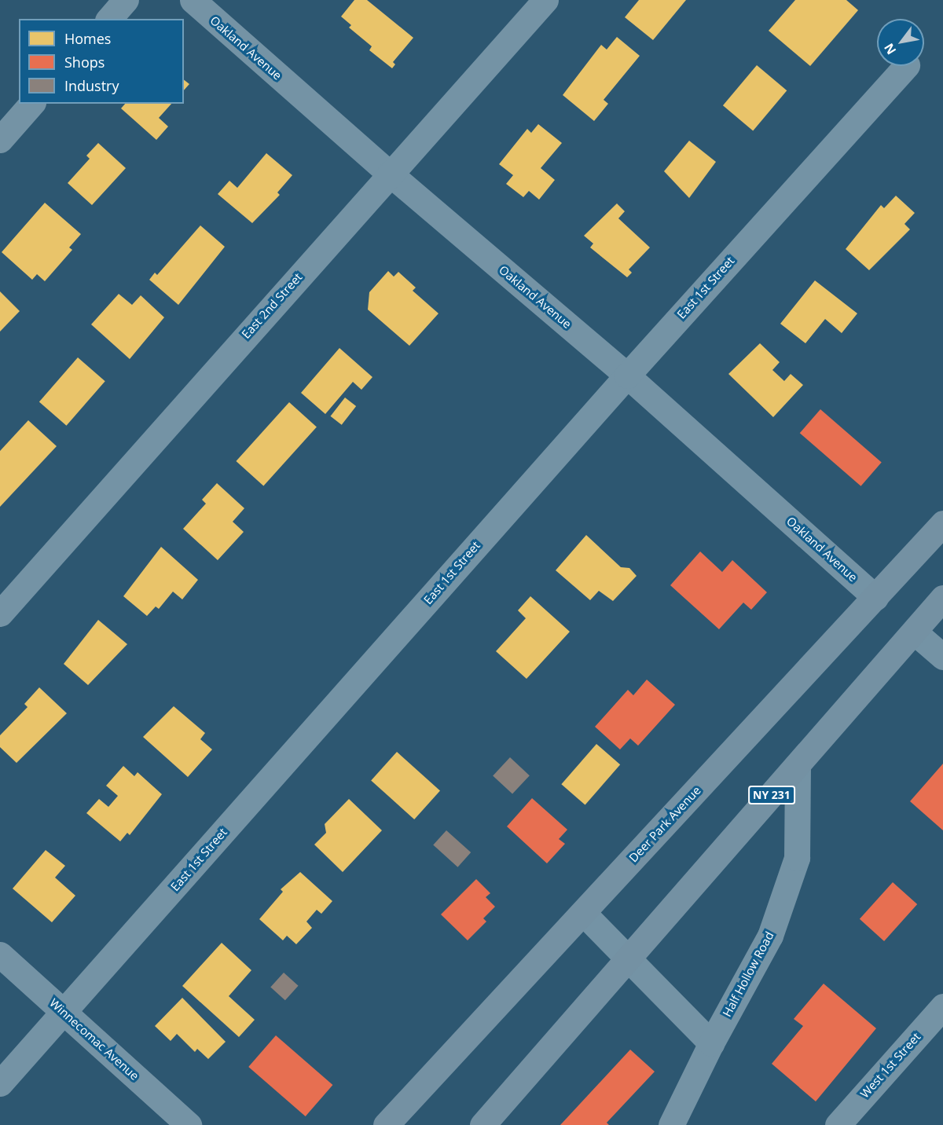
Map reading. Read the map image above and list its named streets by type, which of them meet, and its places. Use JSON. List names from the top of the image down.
{
  "streets": {
    "main road": ["NY 231", "Deer Park Avenue"],
    "street": [
      "Oakland Avenue",
      "East 1st Street",
      "East 2nd Street",
      "Half Hollow Road",
      "Winnecomac Avenue",
      "West 1st Street"
    ]
  },
  "crossings": [
    ["Oakland Avenue", "East 1st Street"],
    ["Oakland Avenue", "East 2nd Street"],
    ["Oakland Avenue", "Deer Park Avenue"],
    ["East 1st Street", "Winnecomac Avenue"],
    ["NY 231", "Half Hollow Road"]
  ],
  "legend": ["Homes", "Shops", "Industry"],
  "north": "bottom left"
}
